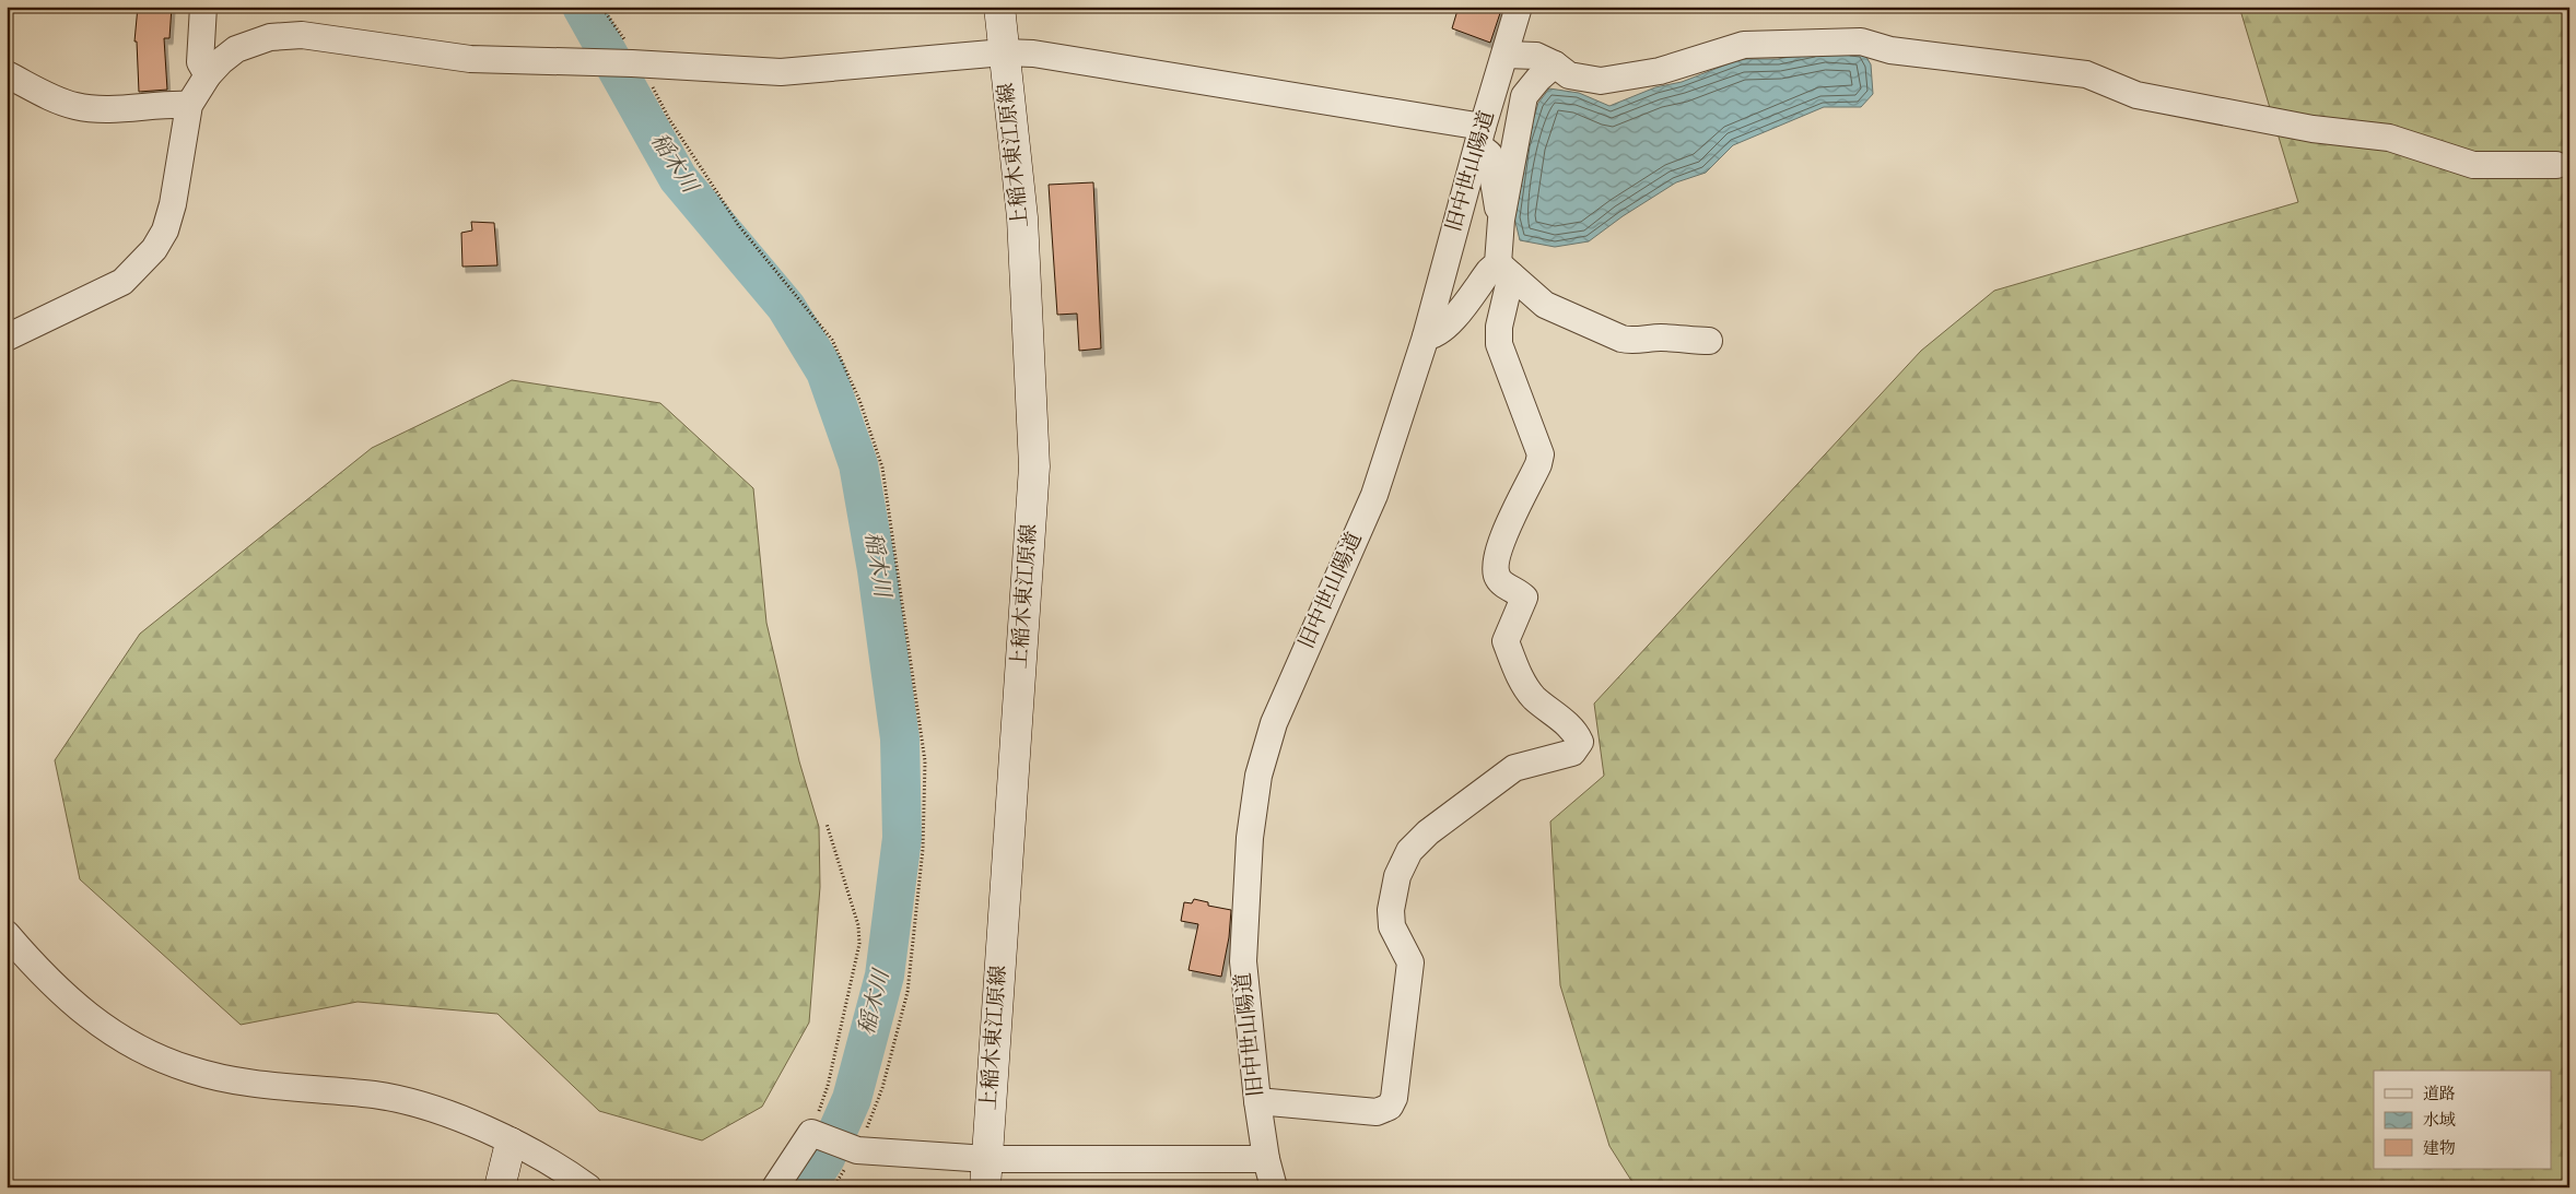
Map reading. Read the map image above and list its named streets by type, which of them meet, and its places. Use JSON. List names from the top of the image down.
{
  "streets": {
    "main road": ["上稲木東江原線"],
    "street": ["旧中世山陽道"]
  },
  "water": ["稲木川"],
  "legend": ["道路", "水域", "建物"]
}
